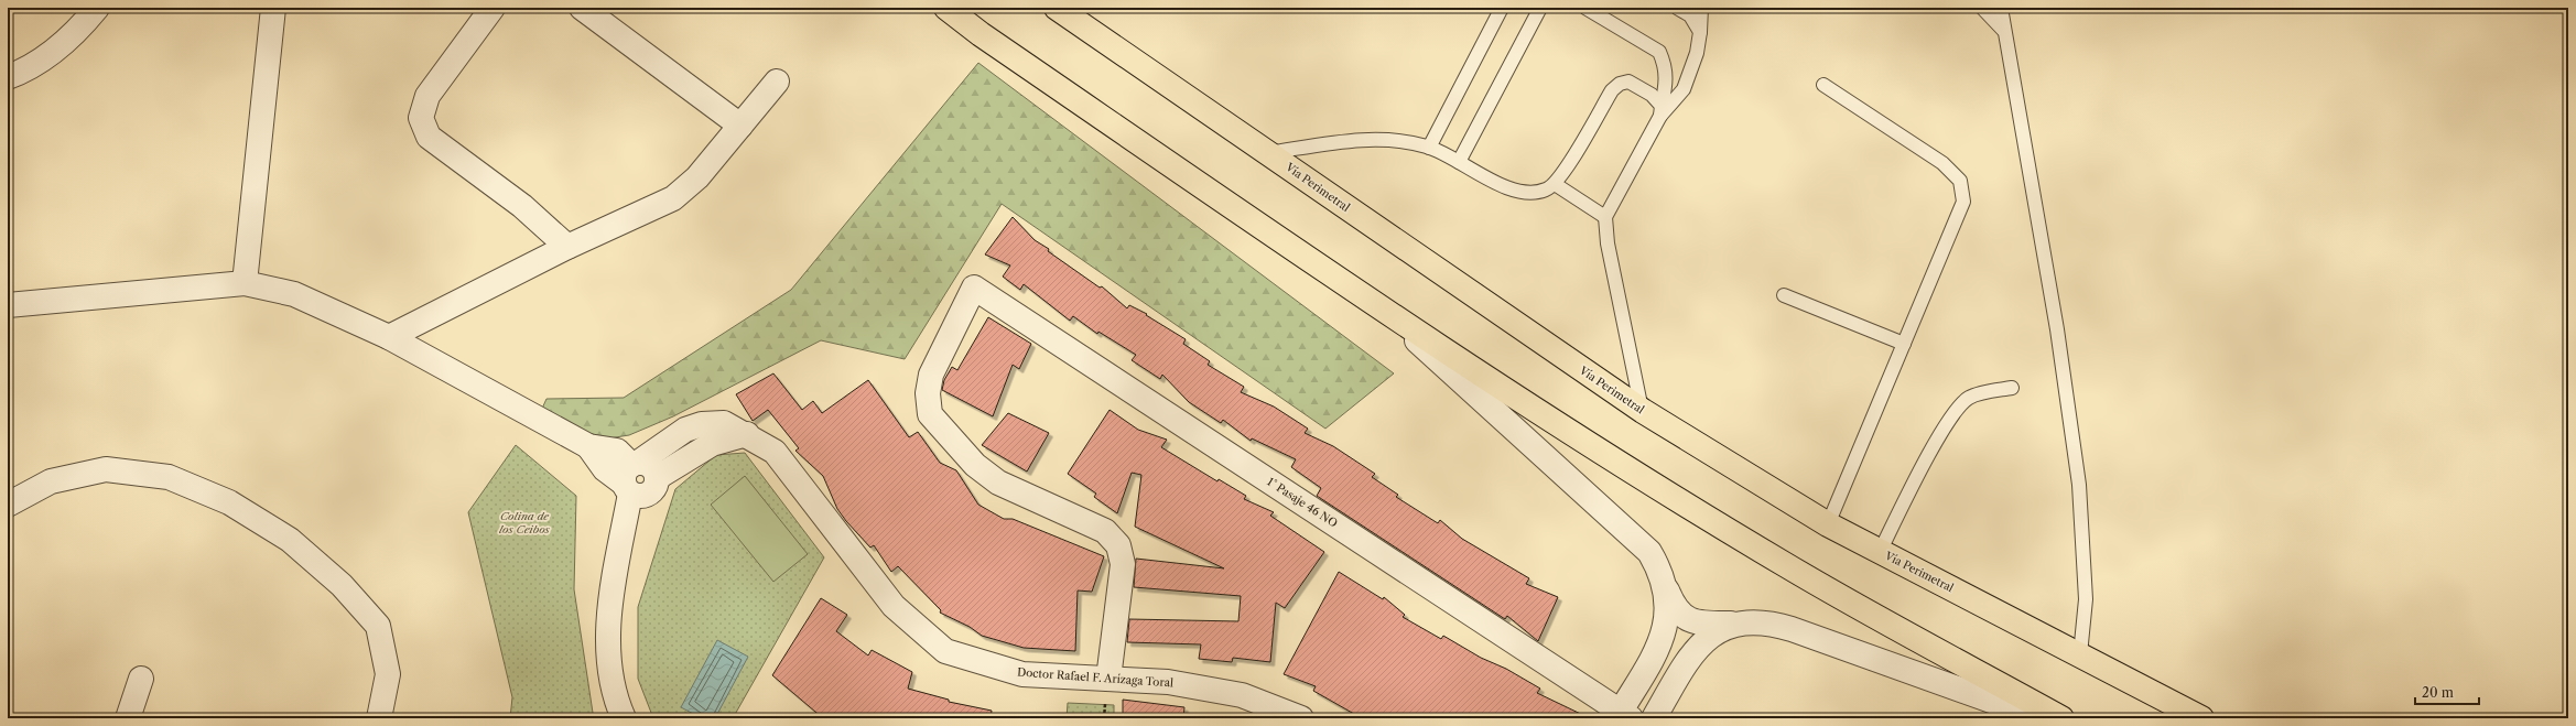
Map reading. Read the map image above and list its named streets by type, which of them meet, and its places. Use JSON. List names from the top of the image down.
{
  "streets": {
    "highway": ["Vía Perimetral"],
    "street": ["1° Pasaje 46 NO", "Doctor Rafael F. Arízaga Toral"]
  },
  "crossings": [
    ["1° Pasaje 46 NO", "Doctor Rafael F. Arízaga Toral"]
  ],
  "parks": ["Colina de los Ceibos"],
  "scale_bar": "20 m"
}
